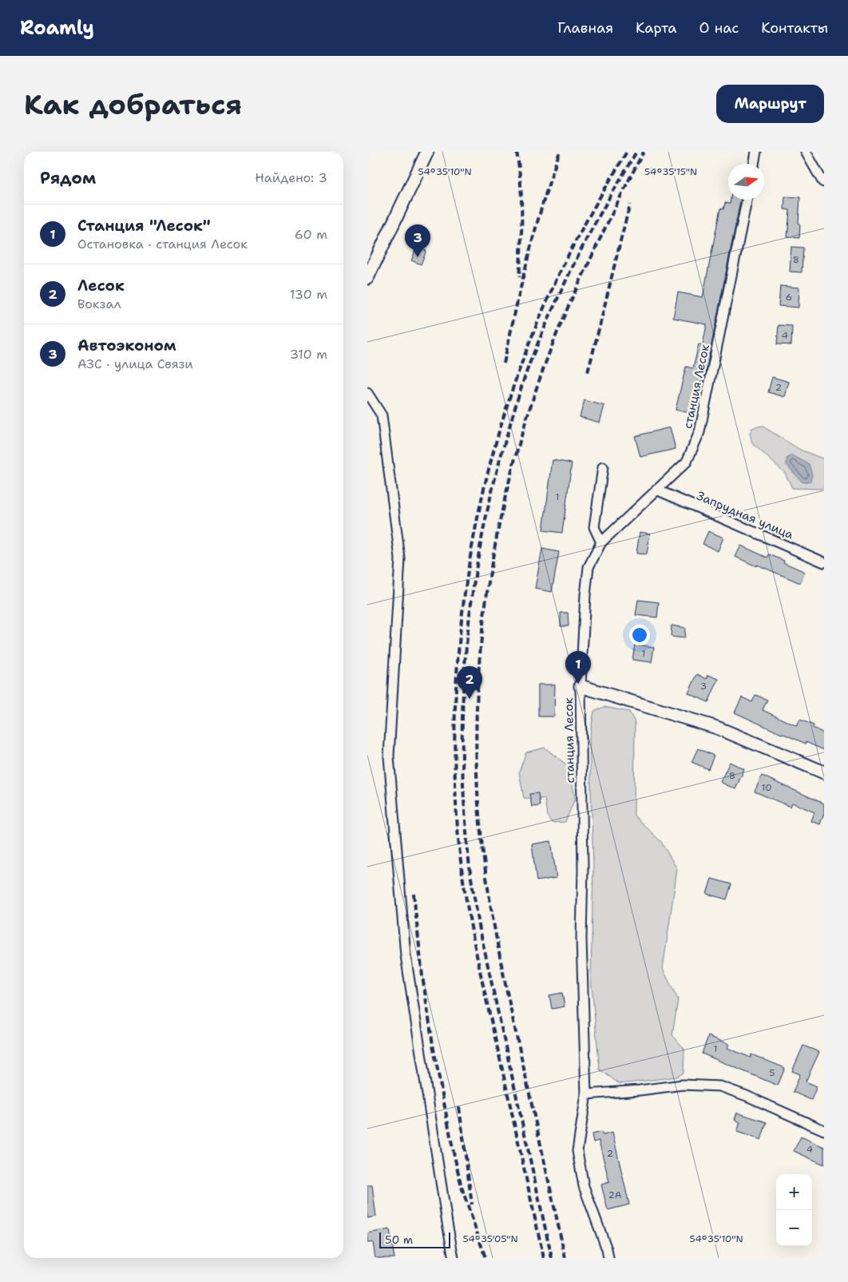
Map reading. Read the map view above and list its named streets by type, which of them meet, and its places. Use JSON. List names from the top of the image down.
{
  "streets": {
    "street": ["станция Лесок", "Запрудная улица"]
  },
  "crossings": [
    ["станция Лесок", "Запрудная улица"]
  ],
  "house_numbers": [
    "8",
    "6",
    "4",
    "2",
    "1",
    "1",
    "3",
    "8",
    "10",
    "1",
    "5",
    "4",
    "2",
    "2А"
  ],
  "scale_bar": "50 m",
  "north": "right",
  "page": {
    "header": "Roamly",
    "nav": [
      "Главная",
      "Карта",
      "О нас",
      "Контакты"
    ],
    "buttons": "Маршрут",
    "title": "Как добраться",
    "heading": ["Рядом", "Найдено: 3"],
    "list": [
      {
        "mark": "1",
        "name": "Станция \"Лесок\"",
        "note": "Остановка · станция Лесок",
        "value": "60 m"
      },
      {
        "mark": "2",
        "name": "Лесок",
        "note": "Вокзал",
        "value": "130 m"
      },
      {
        "mark": "3",
        "name": "Автоэконом",
        "note": "АЗС · улица Связи",
        "value": "310 m"
      }
    ],
    "pins": ["3", "1", "2"],
    "map_buttons": ["+", "−"],
    "scale": "50 m"
  },
  "coordinates": ["54°35'15\"N", "54°35'10\"N", "54°35'05\"N"]
}
